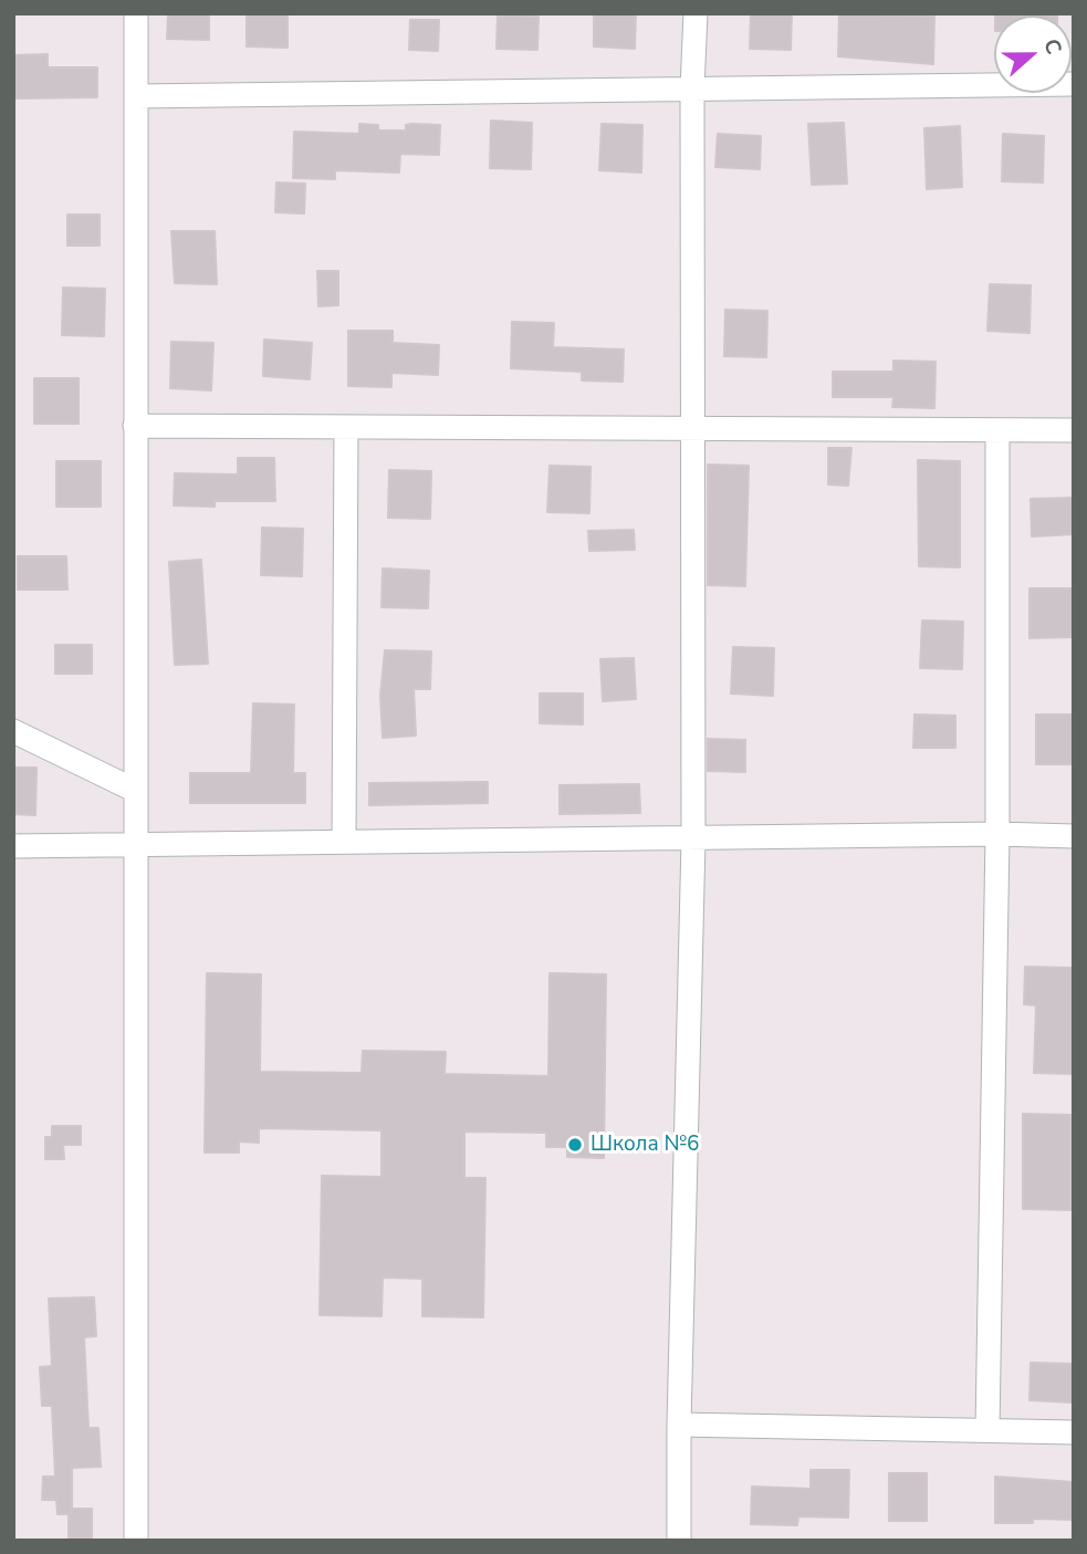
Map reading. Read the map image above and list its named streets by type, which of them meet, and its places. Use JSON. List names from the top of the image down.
{
  "places": ["Школа №6"],
  "north": "right"
}
